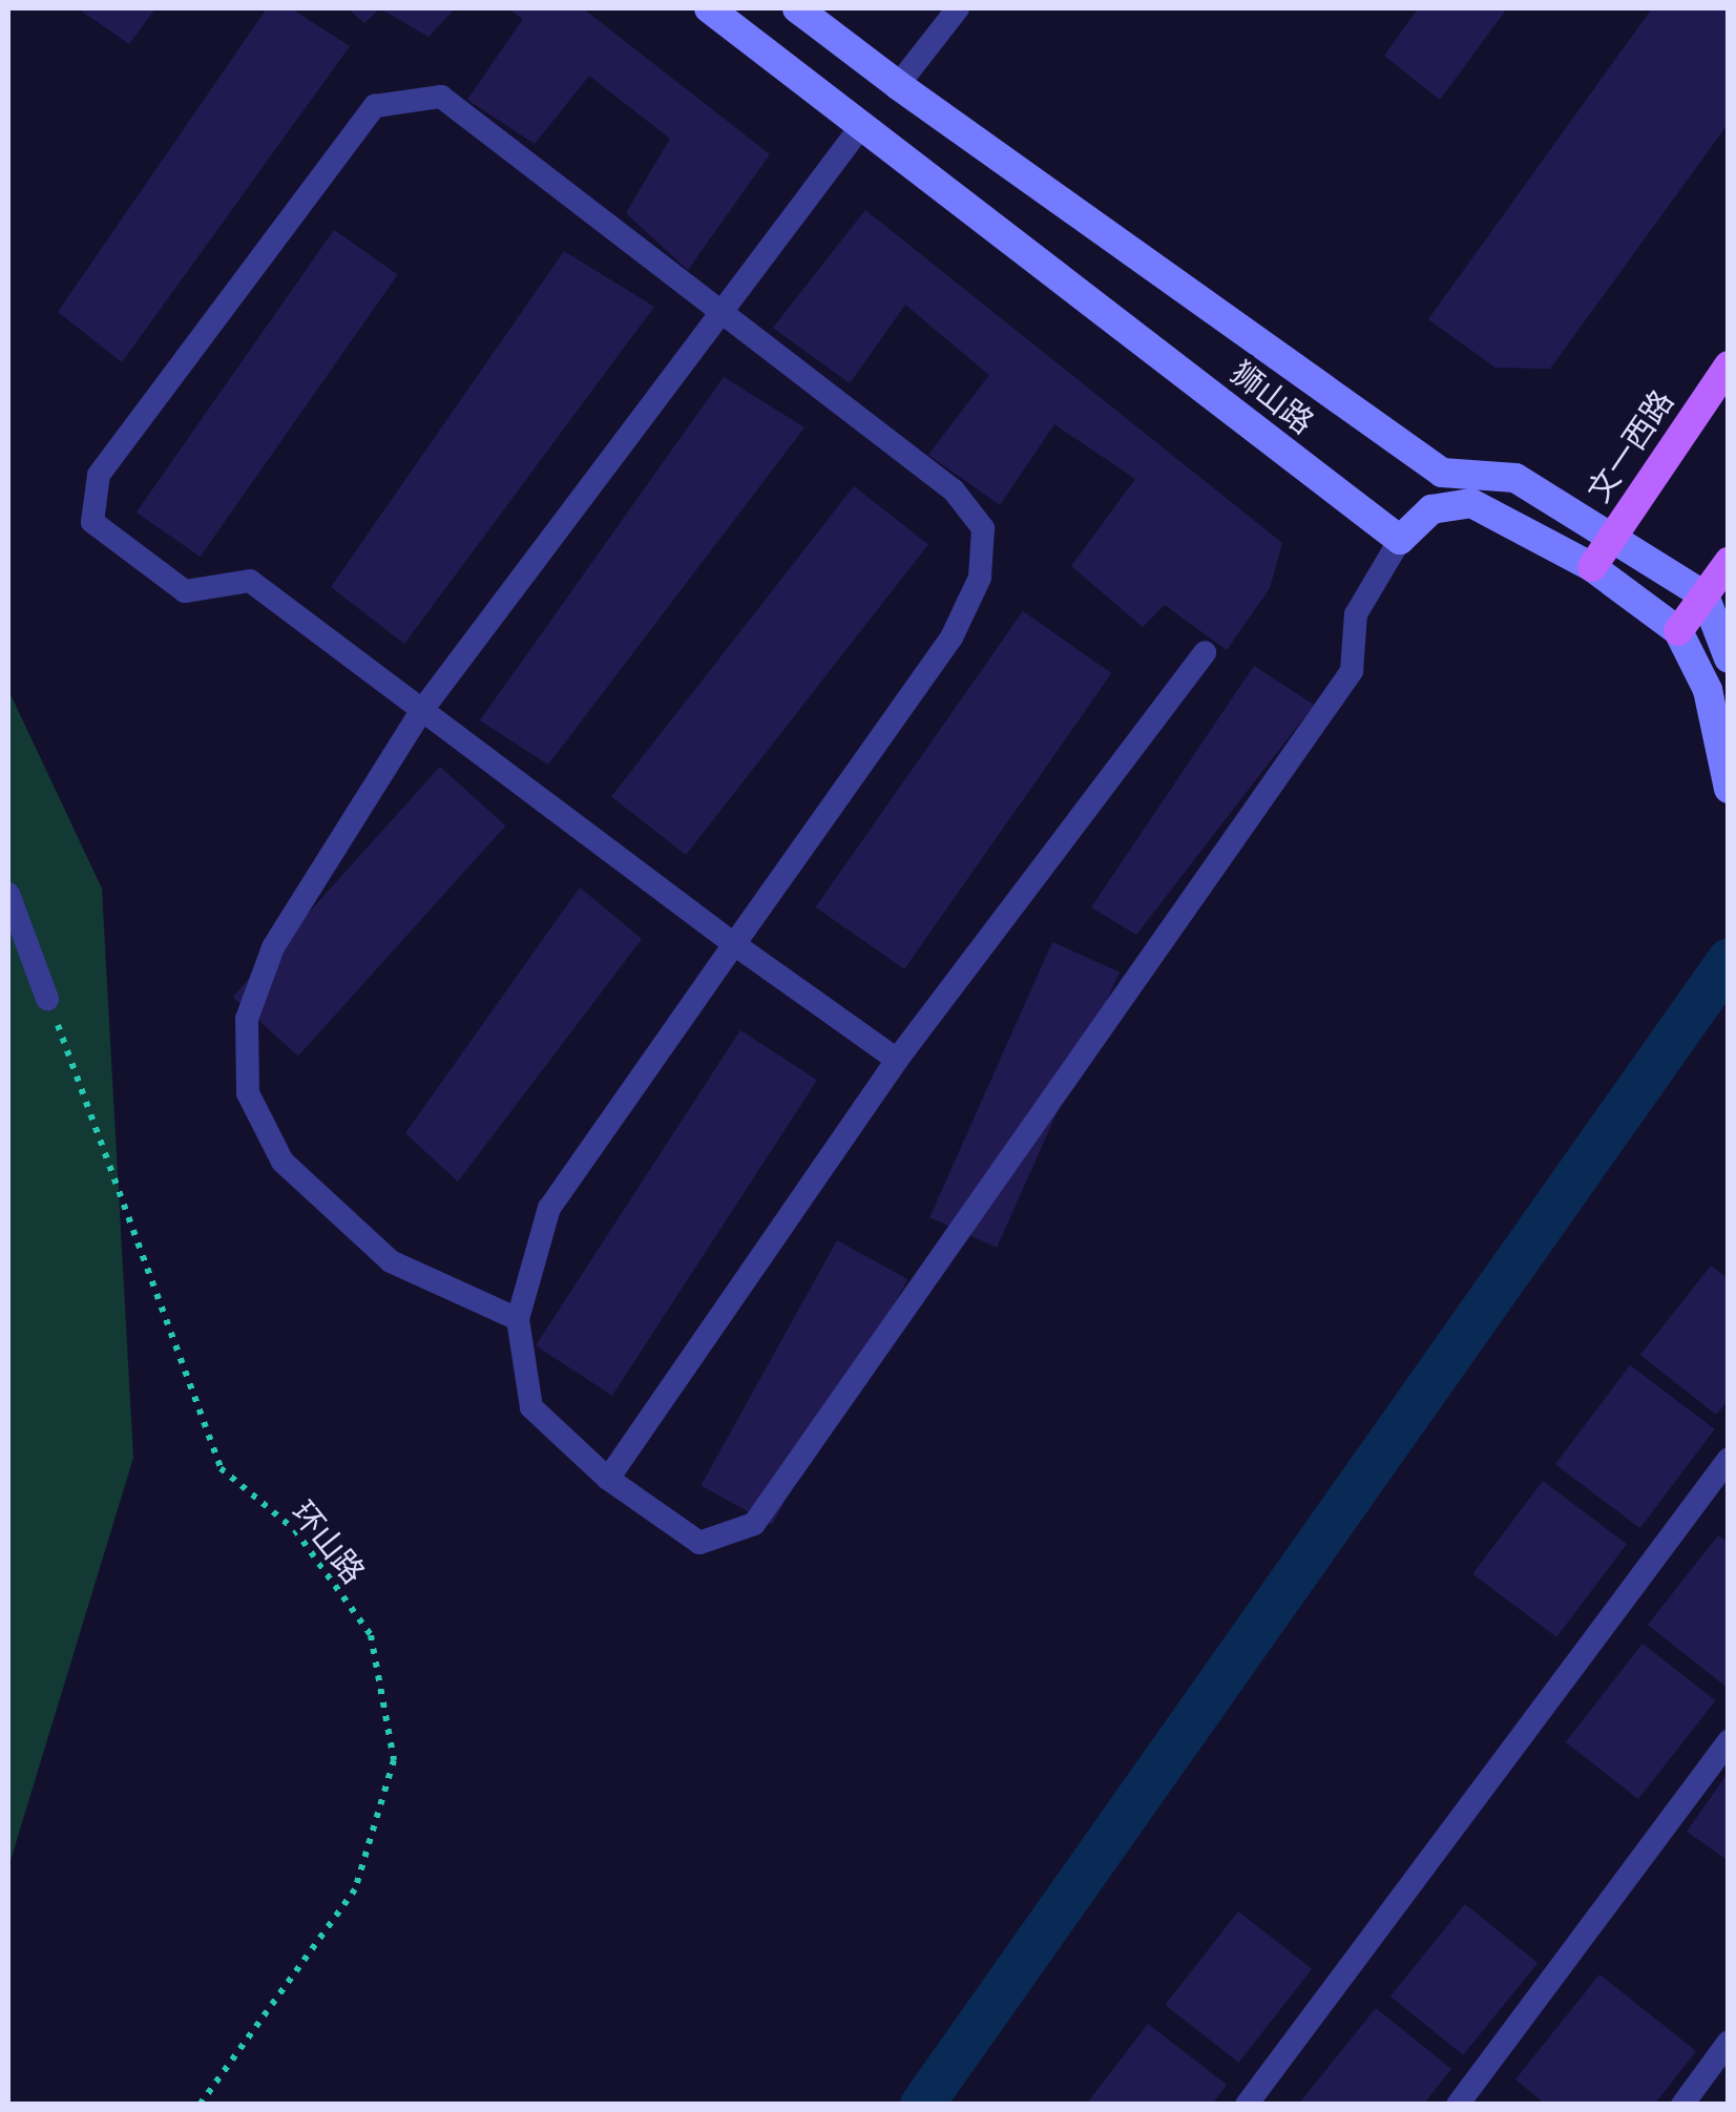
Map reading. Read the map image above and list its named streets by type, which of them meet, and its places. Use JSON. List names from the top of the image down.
{
  "streets": {
    "main road": ["狮山路", "文一西路"],
    "path": ["环山路"]
  },
  "crossings": [
    ["狮山路", "文一西路"]
  ]
}
